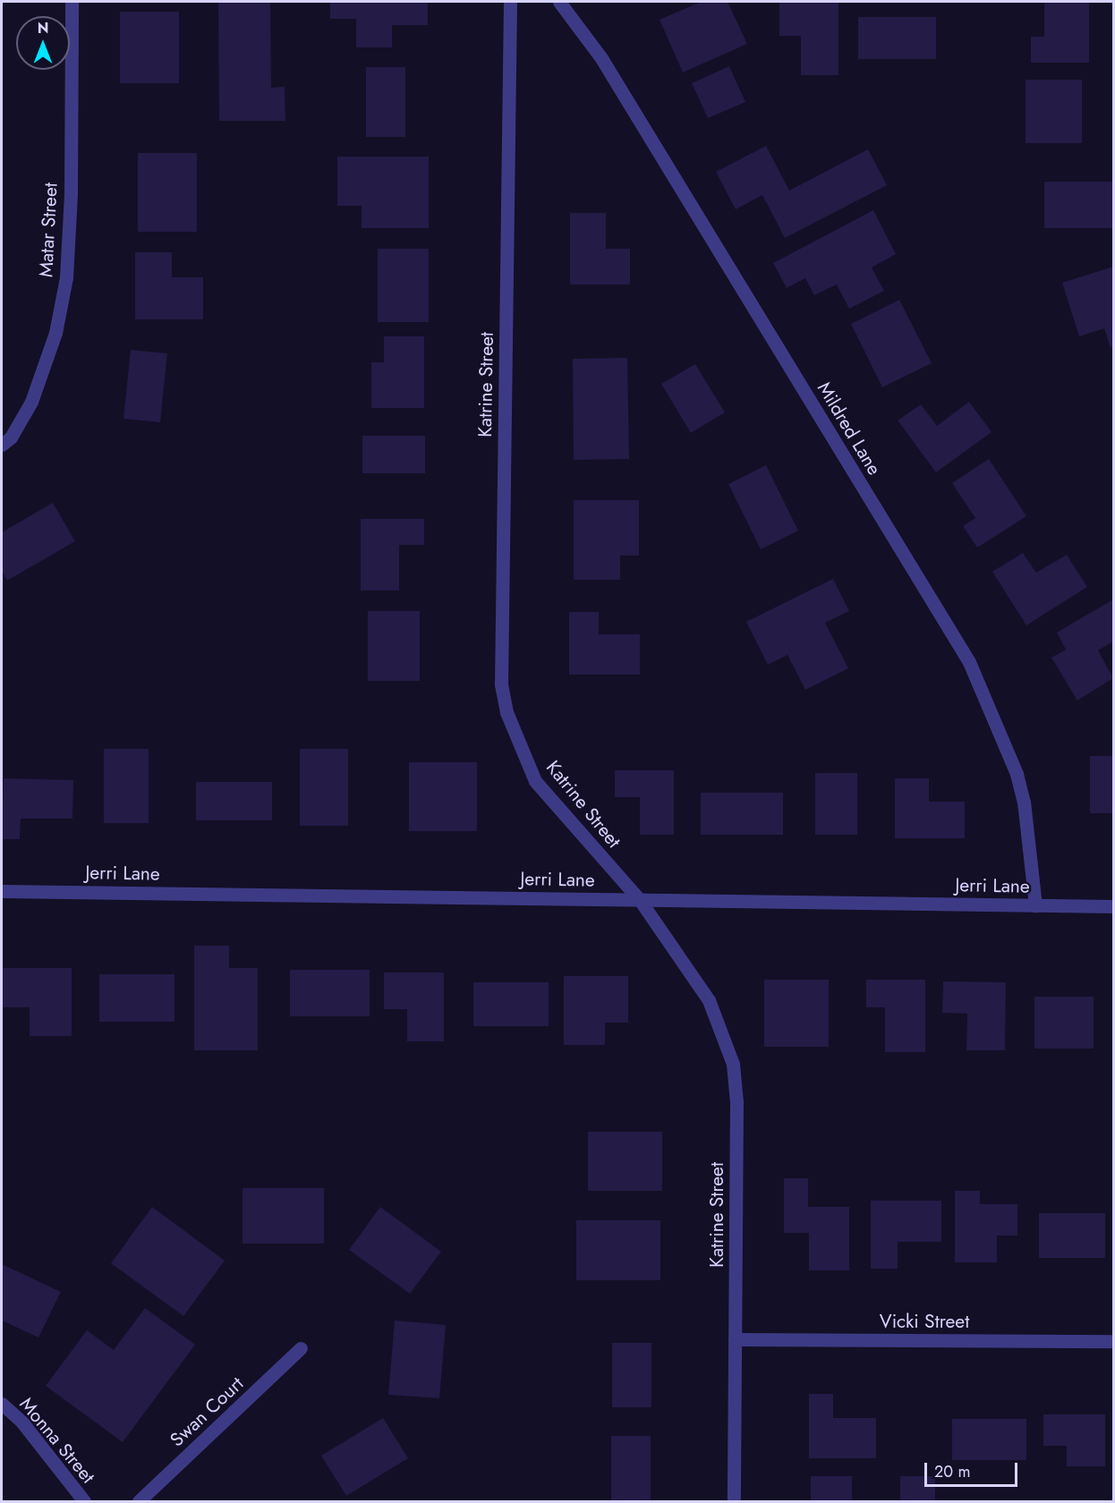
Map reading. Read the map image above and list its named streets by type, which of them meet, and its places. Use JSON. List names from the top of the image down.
{
  "streets": {
    "street": [
      "Matar Street",
      "Katrine Street",
      "Mildred Lane",
      "Jerri Lane",
      "Vicki Street",
      "Swan Court",
      "Monna Street"
    ]
  },
  "crossings": [
    ["Katrine Street", "Jerri Lane"],
    ["Katrine Street", "Vicki Street"],
    ["Mildred Lane", "Jerri Lane"]
  ],
  "scale_bar": "20 m",
  "north": "top"
}
